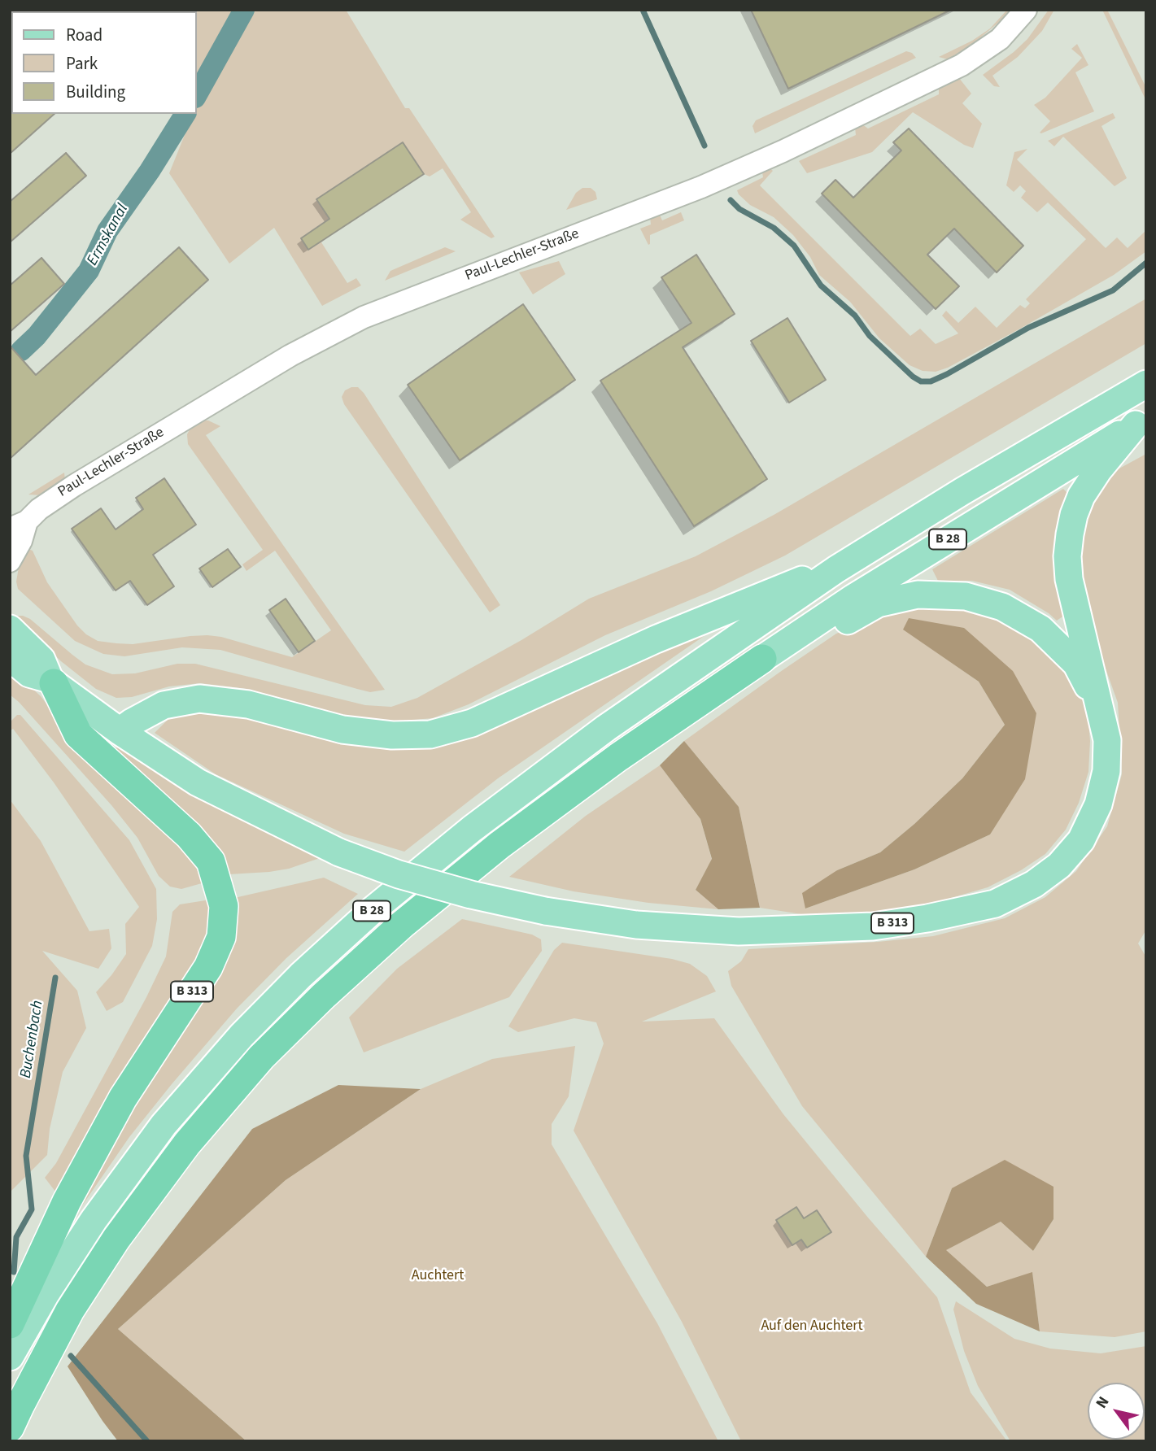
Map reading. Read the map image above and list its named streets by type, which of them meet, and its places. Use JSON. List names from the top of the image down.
{
  "streets": {
    "highway": ["B 28", "B 313"],
    "street": ["Paul-Lechler-Straße"]
  },
  "crossings": [
    ["B 28", "B 313"]
  ],
  "water": ["Ermskanal", "Buchenbach"],
  "parks": ["Auchtert", "Auf den Auchtert"],
  "legend": ["Road", "Park", "Building"],
  "north": "top left"
}
